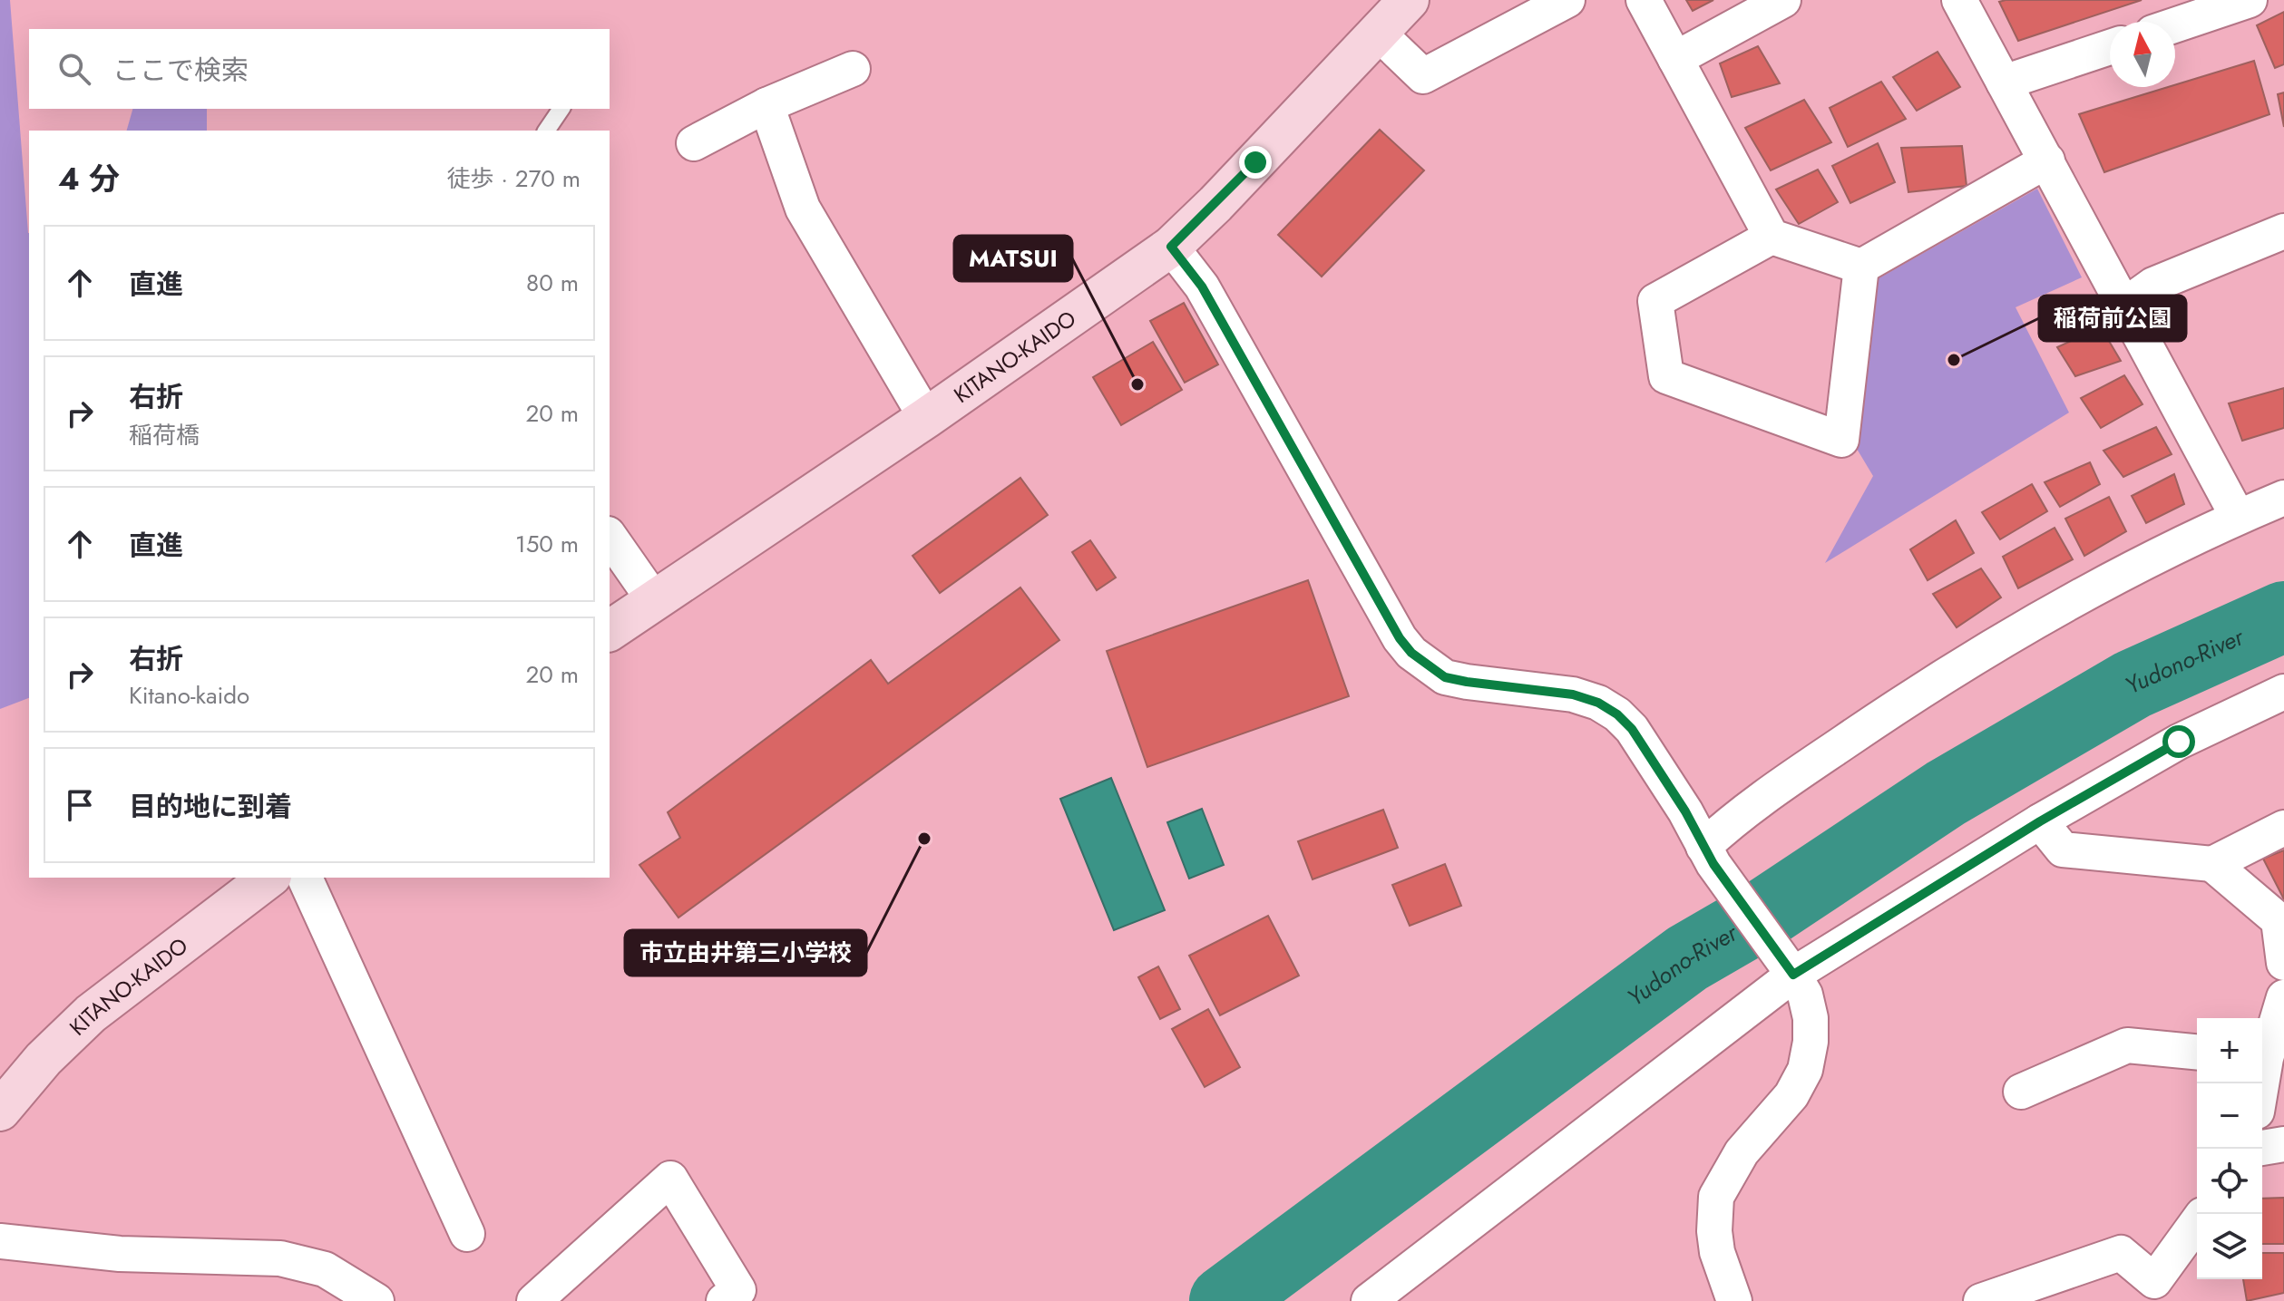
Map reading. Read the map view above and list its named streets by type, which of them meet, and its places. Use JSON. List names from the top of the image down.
{
  "streets": {
    "main road": ["KITANO-KAIDO"]
  },
  "water": ["Yudono-River"],
  "places": ["稲荷前公園", "MATSUI", "市立由井第三小学校"],
  "north": "top",
  "page": {
    "search": "ここで検索",
    "heading": ["4 分", "徒歩 · 270 m"],
    "list": [
      ["直進", "80 m"],
      ["右折", "稲荷橋", "20 m"],
      ["直進", "150 m"],
      ["右折", "Kitano-kaido", "20 m"],
      "目的地に到着"
    ],
    "map_buttons": ["+", "−"]
  }
}
